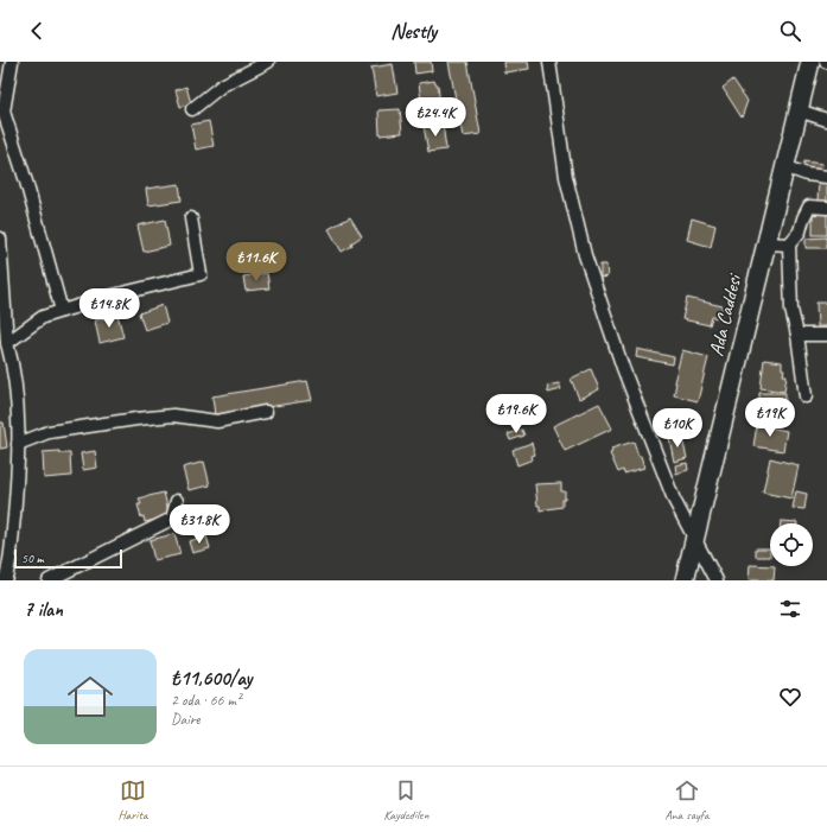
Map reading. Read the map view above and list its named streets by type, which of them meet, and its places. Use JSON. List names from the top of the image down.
{
  "streets": {
    "main road": ["Ada Caddesi"]
  },
  "scale_bar": "50 m",
  "page": {
    "header": "Nestly",
    "price": [
      "₺24.4K",
      "₺11.6K",
      "₺14.8K",
      "₺19.6K",
      "₺19K",
      "₺10K",
      "₺31.8K"
    ],
    "scale": "50 m",
    "heading": "7 ilan",
    "list": [
      {
        "name": "₺11,600/ay",
        "note": "2 oda · 66 m² · Daire"
      }
    ],
    "tabs": ["Harita", "Kaydedilen", "Ana sayfa"]
  }
}
